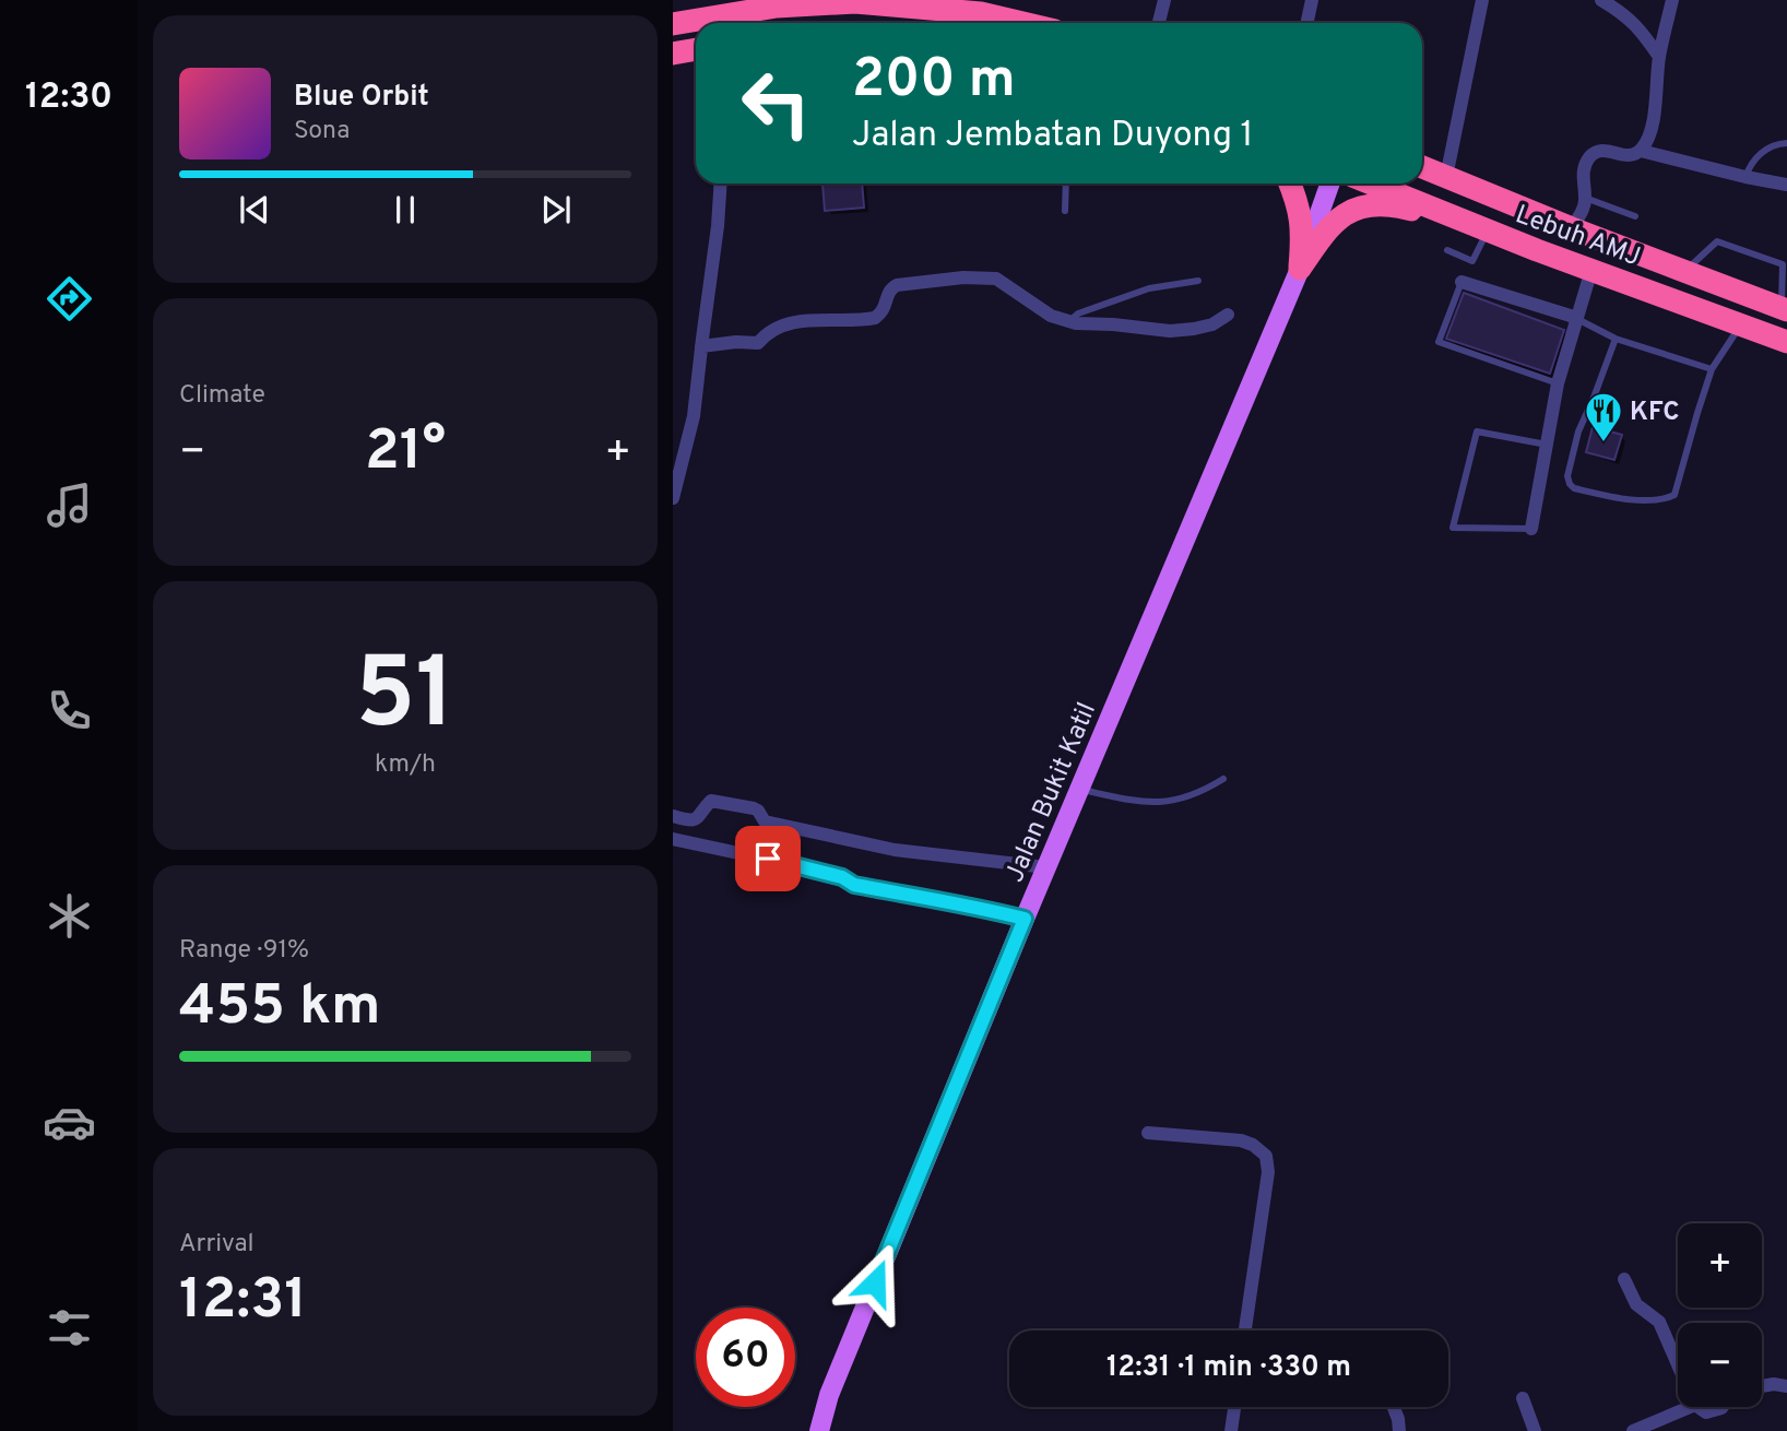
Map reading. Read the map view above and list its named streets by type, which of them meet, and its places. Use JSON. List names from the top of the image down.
{
  "streets": {
    "highway": ["Lebuh AMJ"],
    "main road": ["Jalan Bukit Katil"]
  },
  "places": {
    "restaurant": ["KFC"]
  },
  "page": {
    "tabs": "12:30",
    "turn": ["200 m", "Jalan Jembatan Duyong 1"],
    "song": ["Blue Orbit", "Sona"],
    "tile": [
      "Climate",
      ["51", "km/h"],
      ["Range · 91%", "455 km"],
      ["Arrival", "12:31"]
    ],
    "heat": ["−", "21°", "+"],
    "map_buttons": ["+", "−"],
    "limit": "60",
    "trip": "12:31 · 1 min · 330 m"
  }
}
